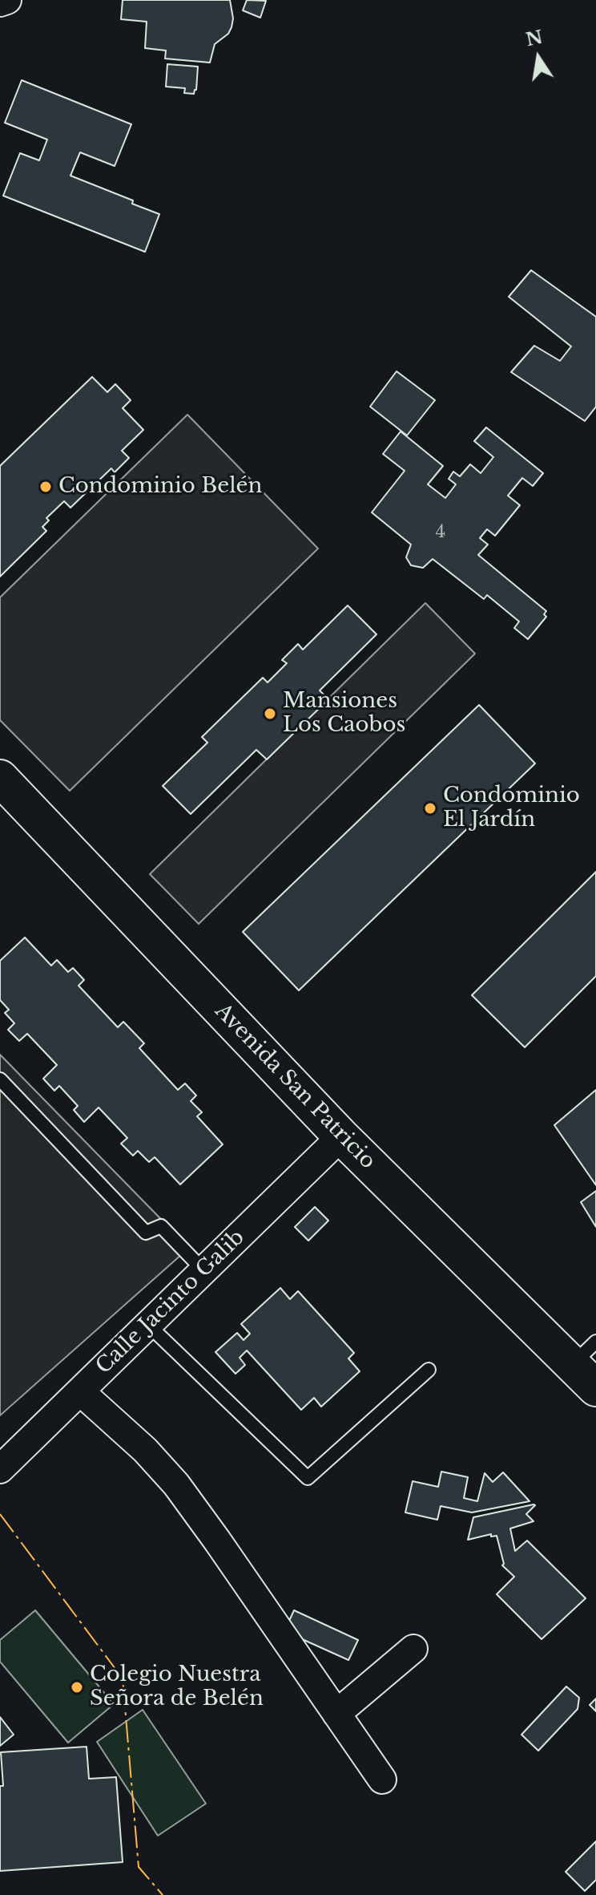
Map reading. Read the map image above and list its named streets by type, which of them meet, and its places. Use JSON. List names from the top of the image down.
{
  "streets": {
    "main road": ["Avenida San Patricio"],
    "street": ["Calle Jacinto Galib"]
  },
  "crossings": [
    ["Avenida San Patricio", "Calle Jacinto Galib"]
  ],
  "places": [
    "Condominio Belén",
    "Mansiones Los Caobos",
    "Condominio El Jardín",
    "Colegio Nuestra Señora de Belén"
  ],
  "house_numbers": ["4"],
  "north": "top"
}
